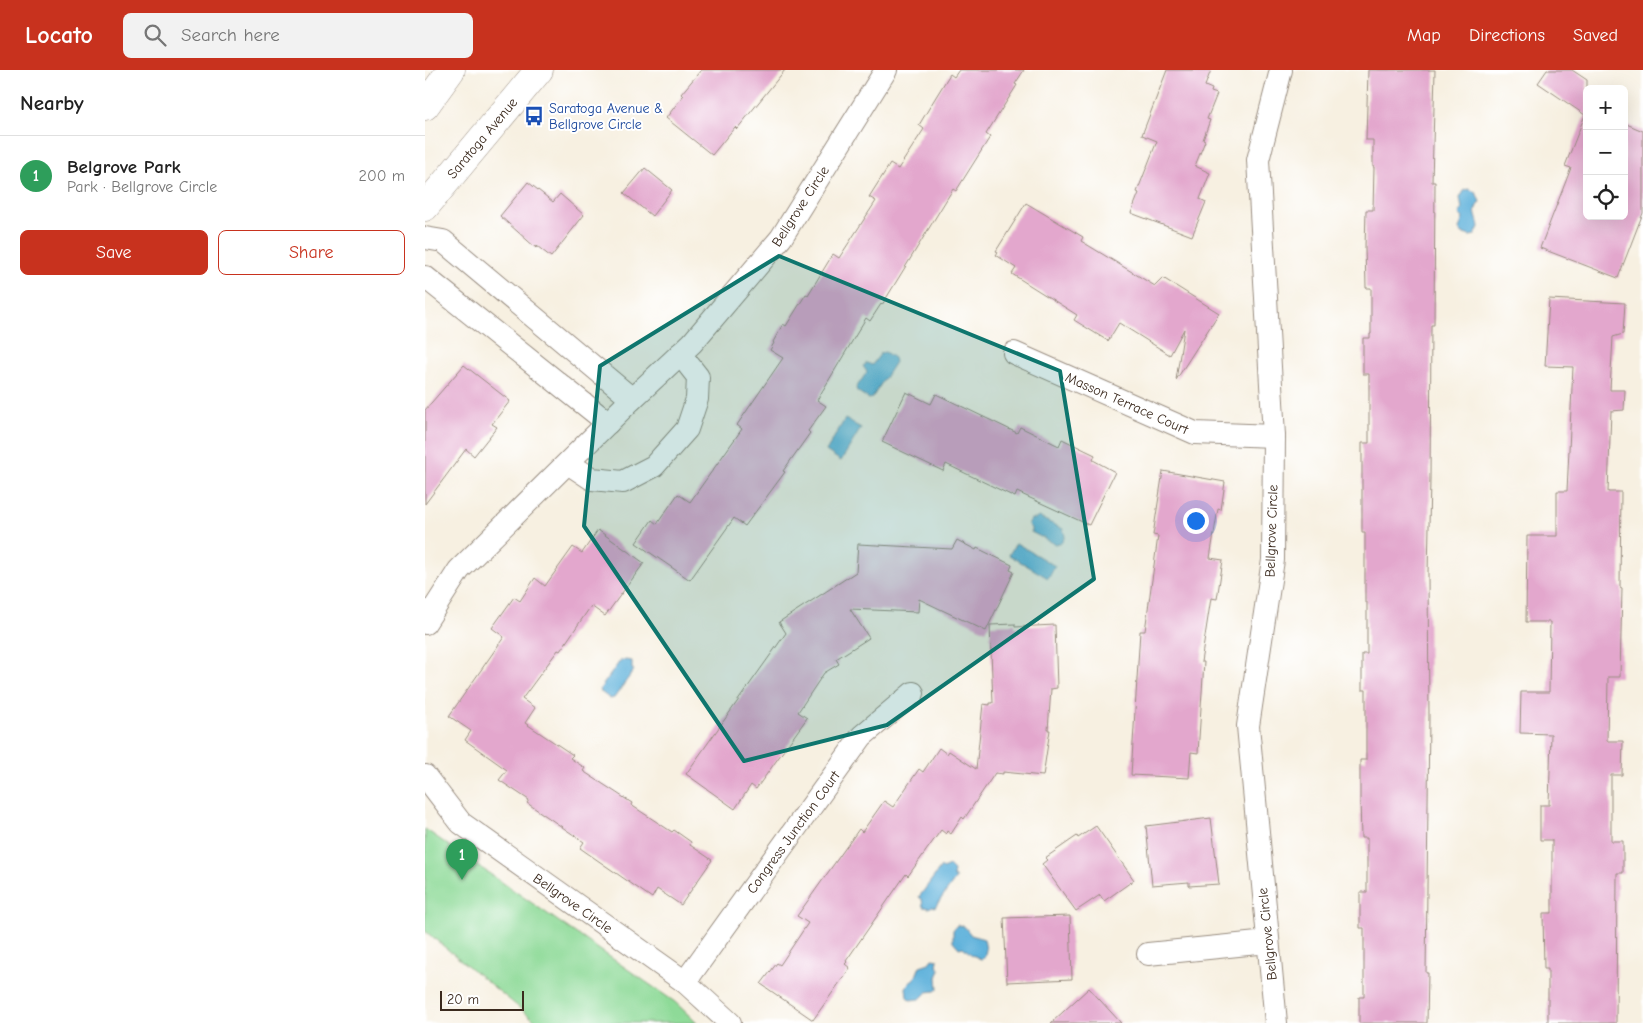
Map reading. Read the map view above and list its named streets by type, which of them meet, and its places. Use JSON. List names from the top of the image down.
{
  "streets": {
    "highway": ["Saratoga Avenue"],
    "street": ["Bellgrove Circle", "Masson Terrace Court", "Congress Junction Court"]
  },
  "crossings": [
    ["Bellgrove Circle", "Masson Terrace Court"],
    ["Bellgrove Circle", "Congress Junction Court"]
  ],
  "places": {
    "bus stop": ["Saratoga Avenue & Bellgrove Circle"]
  },
  "scale_bar": "20 m",
  "page": {
    "header": "Locato",
    "search": "Search here",
    "nav": ["Map", "Directions", "Saved"],
    "heading": "Nearby",
    "map_buttons": ["+", "−"],
    "list": [
      {
        "mark": "1",
        "name": "Belgrove Park",
        "note": "Park · Bellgrove Circle",
        "value": "200 m"
      }
    ],
    "buttons": ["Save", "Share"],
    "pins": "1",
    "scale": "20 m"
  }
}
